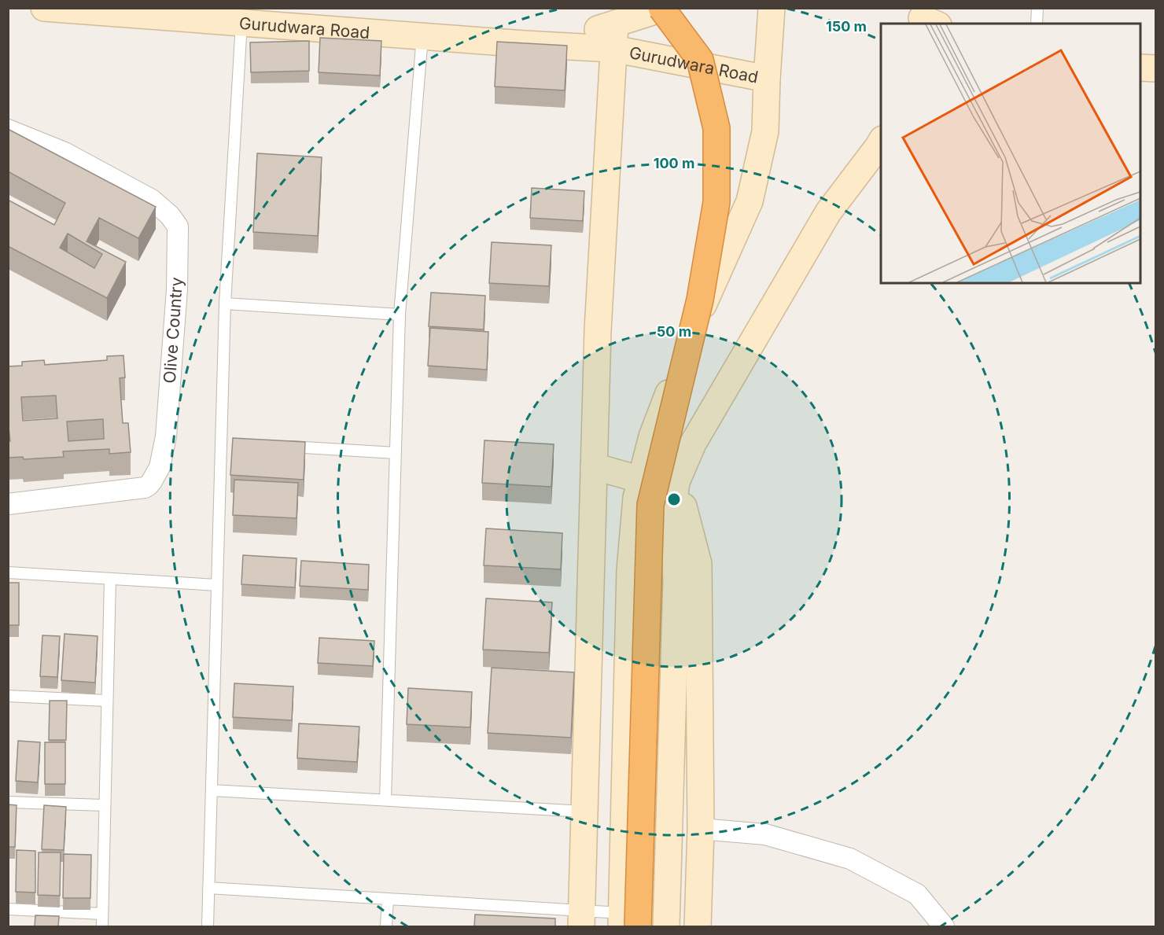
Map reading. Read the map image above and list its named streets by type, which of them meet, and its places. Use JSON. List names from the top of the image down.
{
  "streets": {
    "main road": ["Gurudwara Road"],
    "street": ["Olive Country"]
  },
  "rings": ["150 m", "100 m", "50 m"]
}
